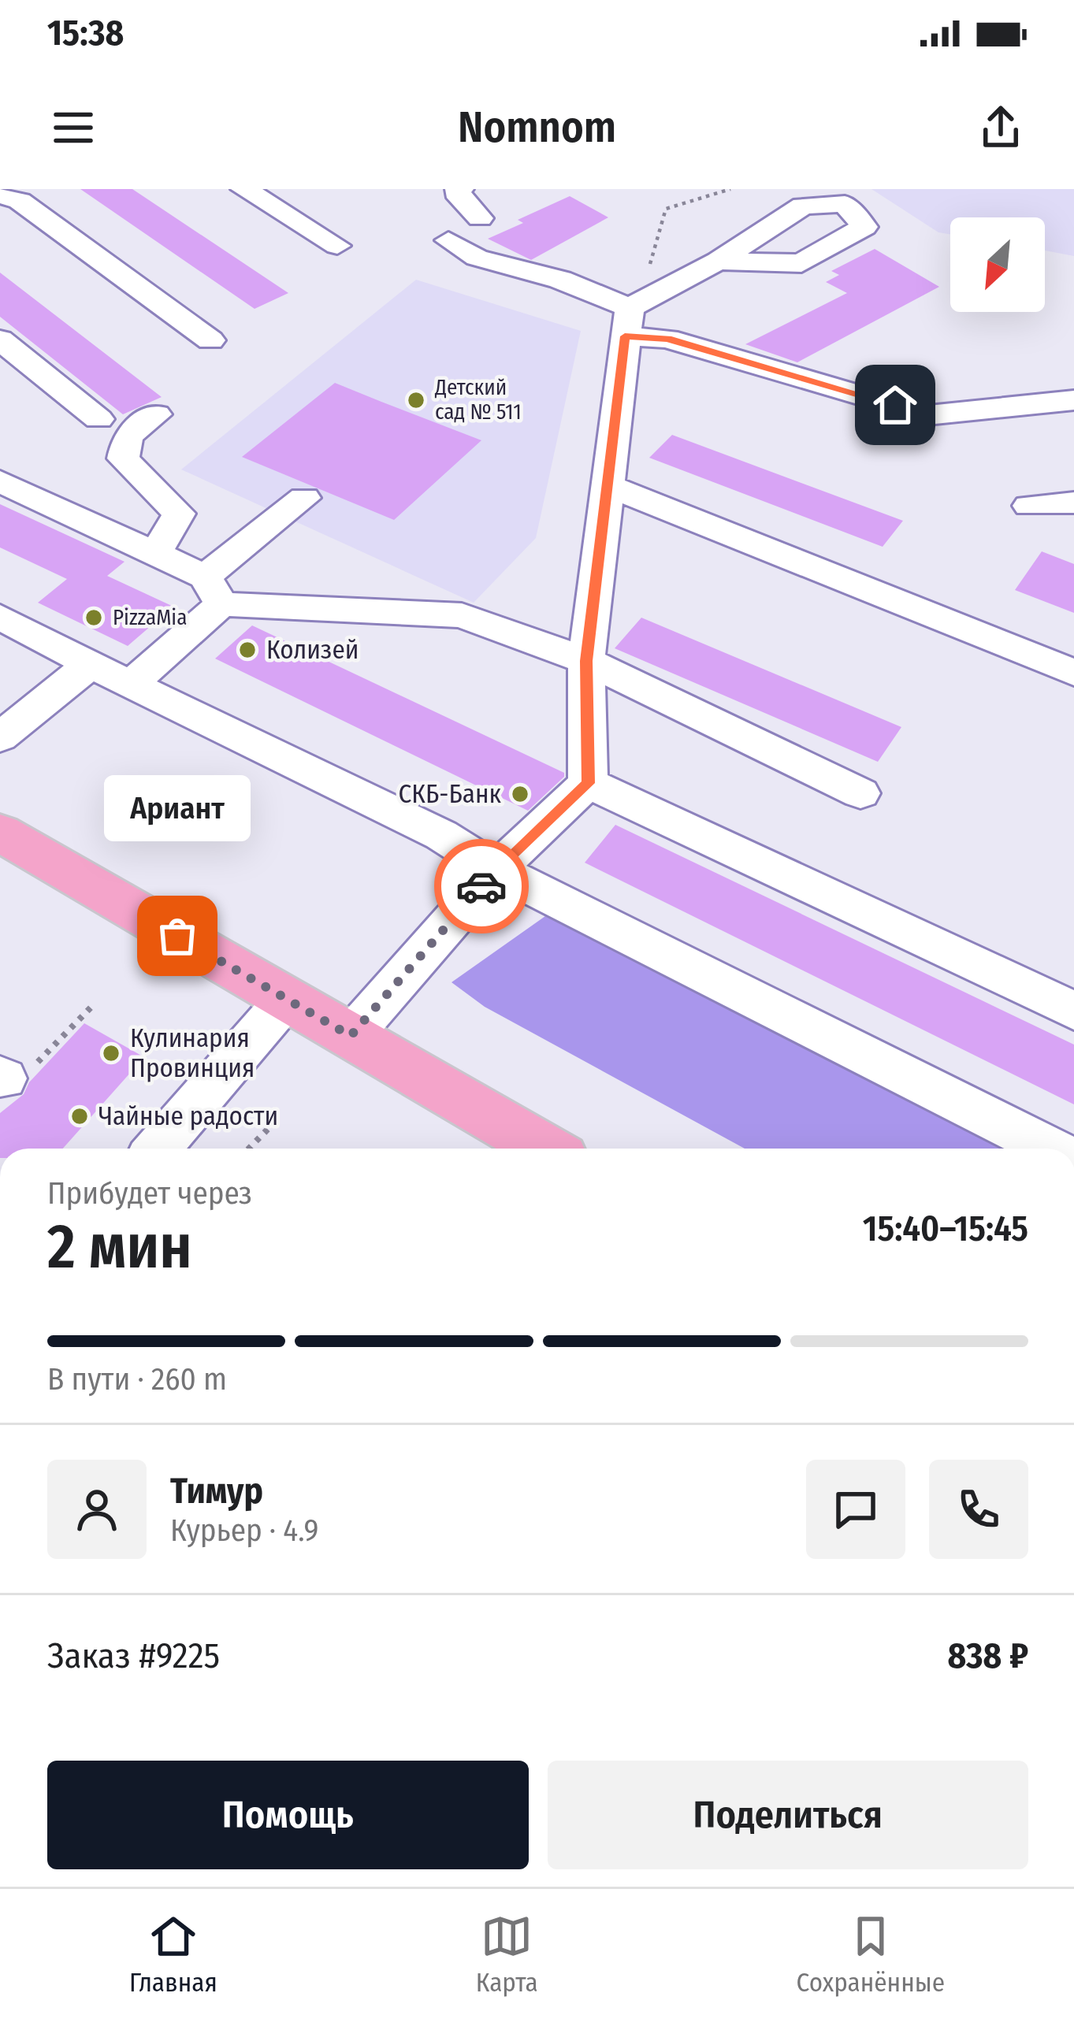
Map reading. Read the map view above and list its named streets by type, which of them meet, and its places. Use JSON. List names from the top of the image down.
{
  "places": [
    "Детский сад № 511",
    "PizzaMia",
    "Колизей",
    "СКБ-Банк",
    "Ариант",
    "Кулинария Провинция",
    "Чайные радости"
  ],
  "north": "bottom left",
  "page": {
    "status": "15:38",
    "header": "Nomnom",
    "bubble": "Ариант",
    "heading": ["2 мин", "Прибудет через", "15:40–15:45"],
    "panel": [
      "Тимур",
      "Курьер · 4.9",
      "Заказ #9225",
      "838 ₽"
    ],
    "bar": "В пути · 260 m",
    "buttons": ["Помощь", "Поделиться"],
    "tabs": ["Главная", "Карта", "Сохранённые"]
  }
}
